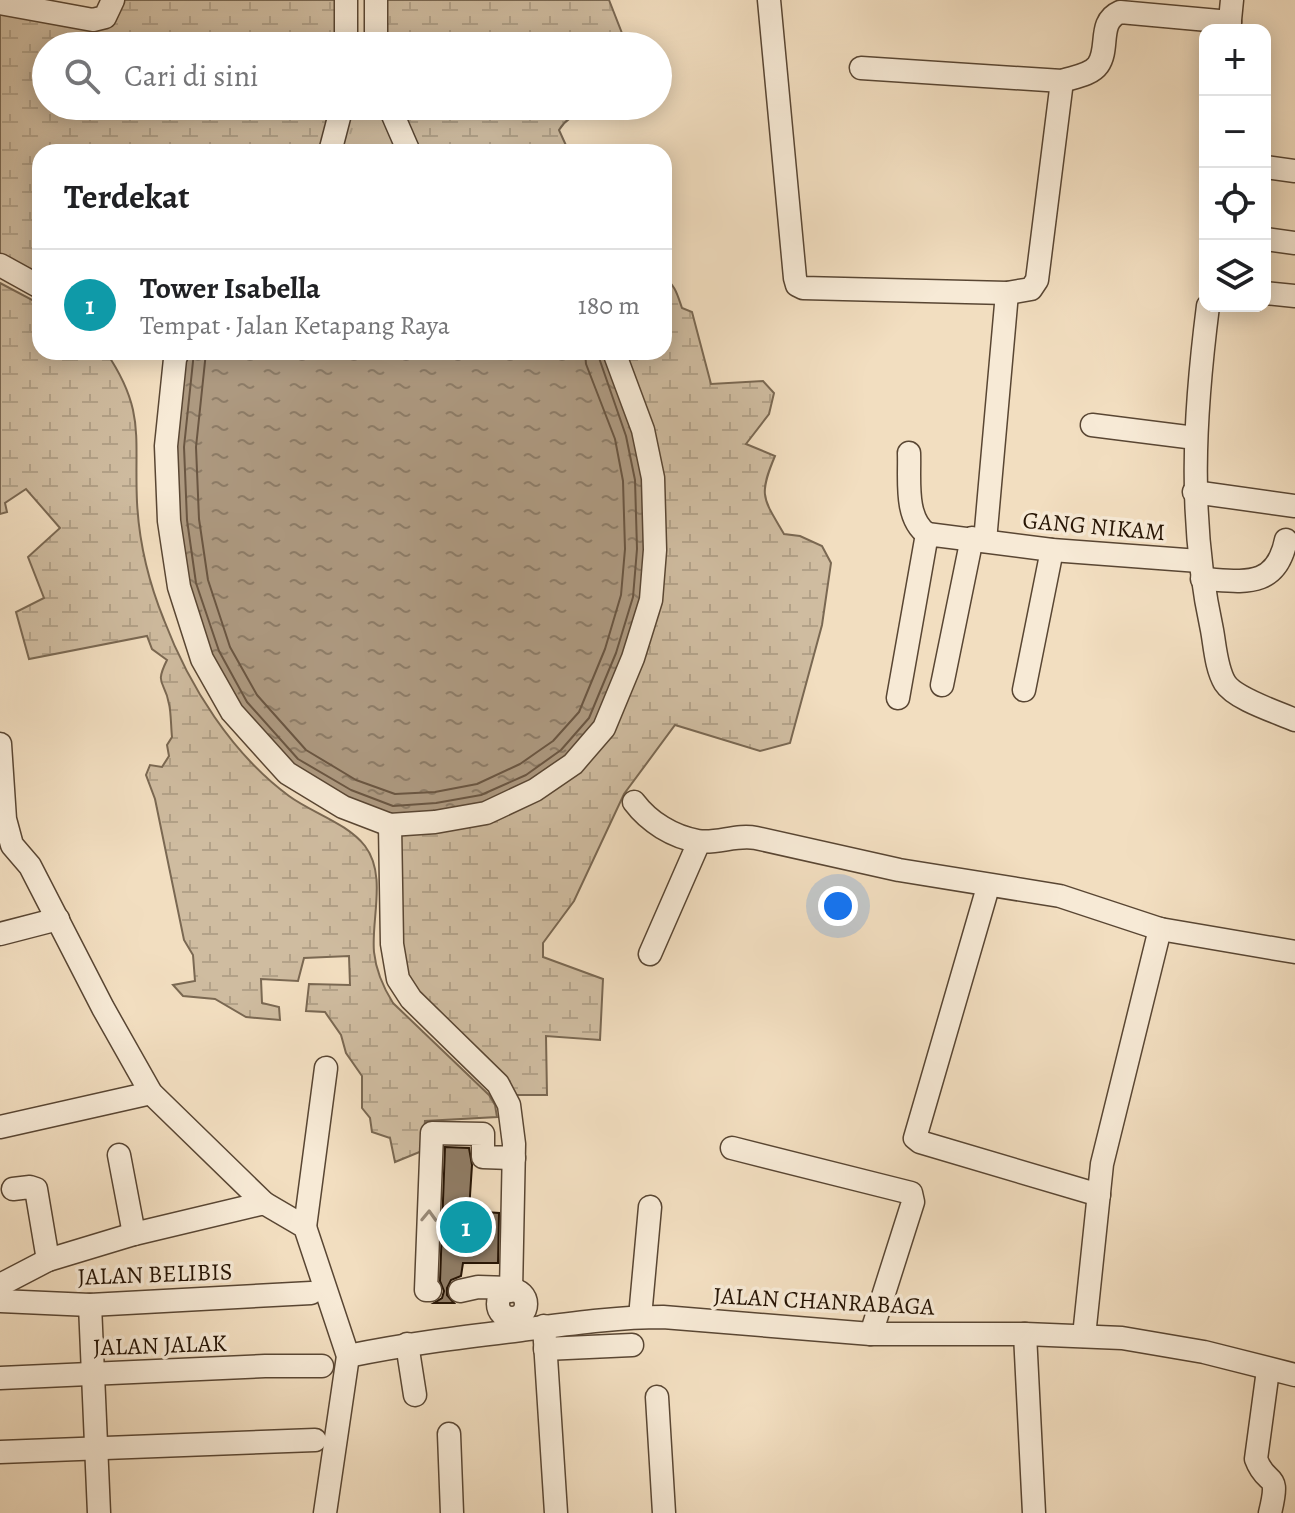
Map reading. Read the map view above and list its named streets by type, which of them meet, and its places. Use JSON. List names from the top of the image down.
{
  "streets": {
    "street": [
      "GANG NIKAM",
      "JALAN BELIBIS",
      "JALAN CHANRABAGA",
      "JALAN JALAK"
    ]
  },
  "page": {
    "map_buttons": ["+", "−"],
    "search": "Cari di sini",
    "heading": "Terdekat",
    "list": [
      {
        "mark": "1",
        "name": "Tower Isabella",
        "note": "Tempat · Jalan Ketapang Raya",
        "value": "180 m"
      }
    ],
    "pins": "1"
  }
}
